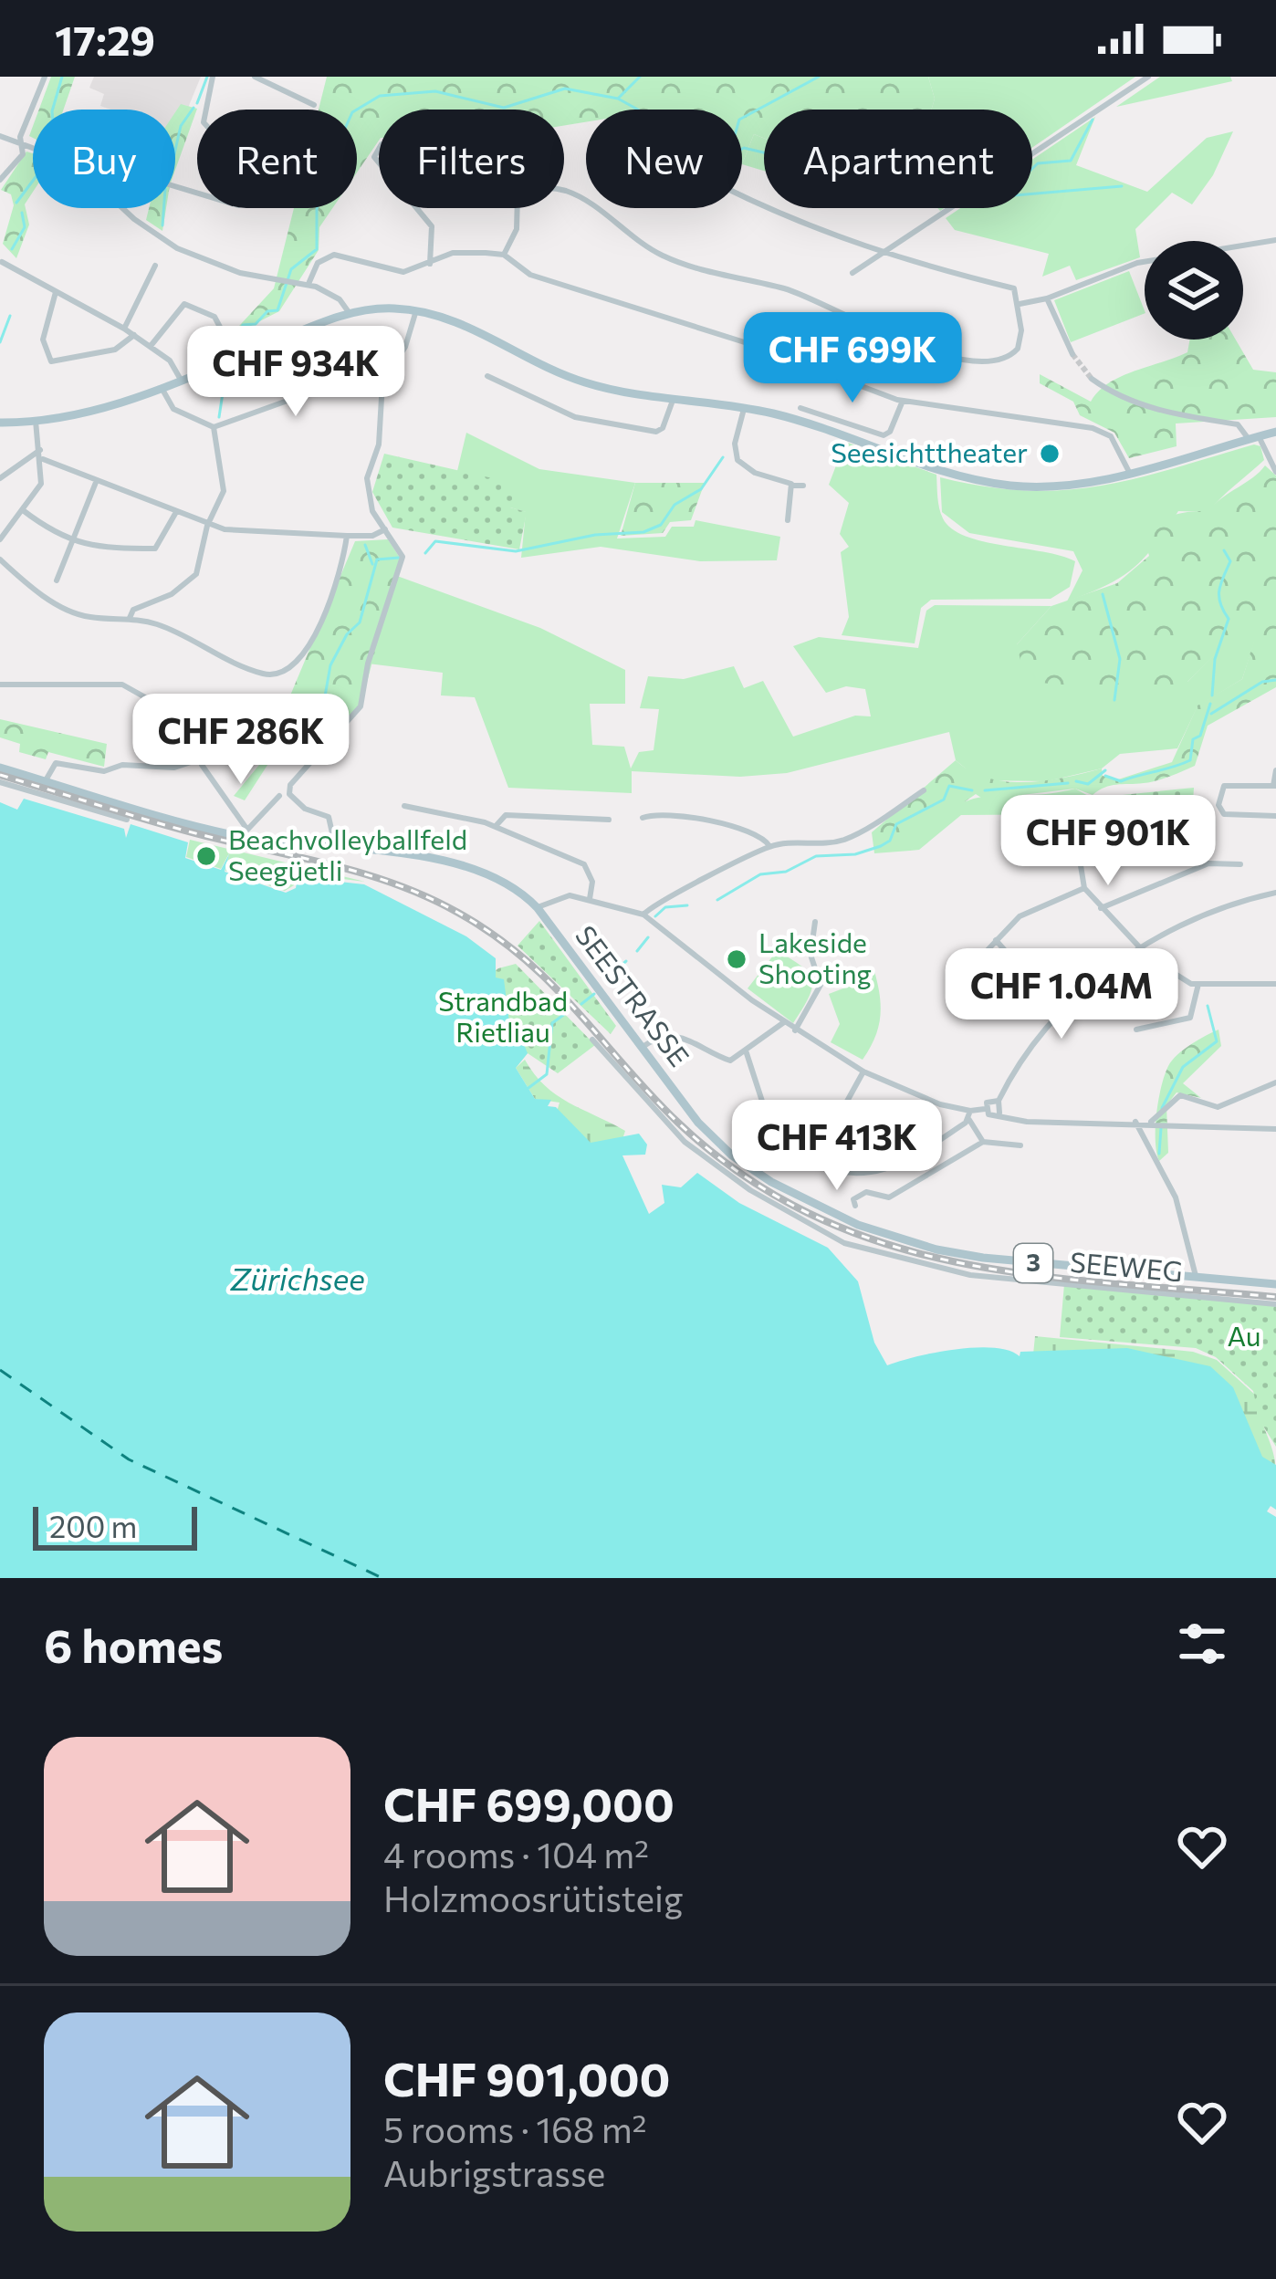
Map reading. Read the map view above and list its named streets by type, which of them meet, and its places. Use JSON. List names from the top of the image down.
{
  "streets": {
    "main road": ["SEESTRASSE", "3"],
    "street": ["SEEWEG"]
  },
  "water": ["Zürichsee"],
  "parks": ["Strandbad Rietliau", "Au"],
  "places": ["Seesichttheater", "Beachvolleyballfeld Seegüetli", "Lakeside Shooting"],
  "scale_bar": "200 m",
  "page": {
    "status": "17:29",
    "chip": [
      "Buy",
      "Rent",
      "Filters",
      "New",
      "Apartment"
    ],
    "price": [
      "CHF 699K",
      "CHF 934K",
      "CHF 286K",
      "CHF 901K",
      "CHF 1.04M",
      "CHF 413K"
    ],
    "scale": "200 m",
    "heading": "6 homes",
    "list": [
      {
        "name": "CHF 699,000",
        "note": "4 rooms · 104 m² · Holzmoosrütisteig"
      },
      {
        "name": "CHF 901,000",
        "note": "5 rooms · 168 m² · Aubrigstrasse"
      }
    ]
  }
}
